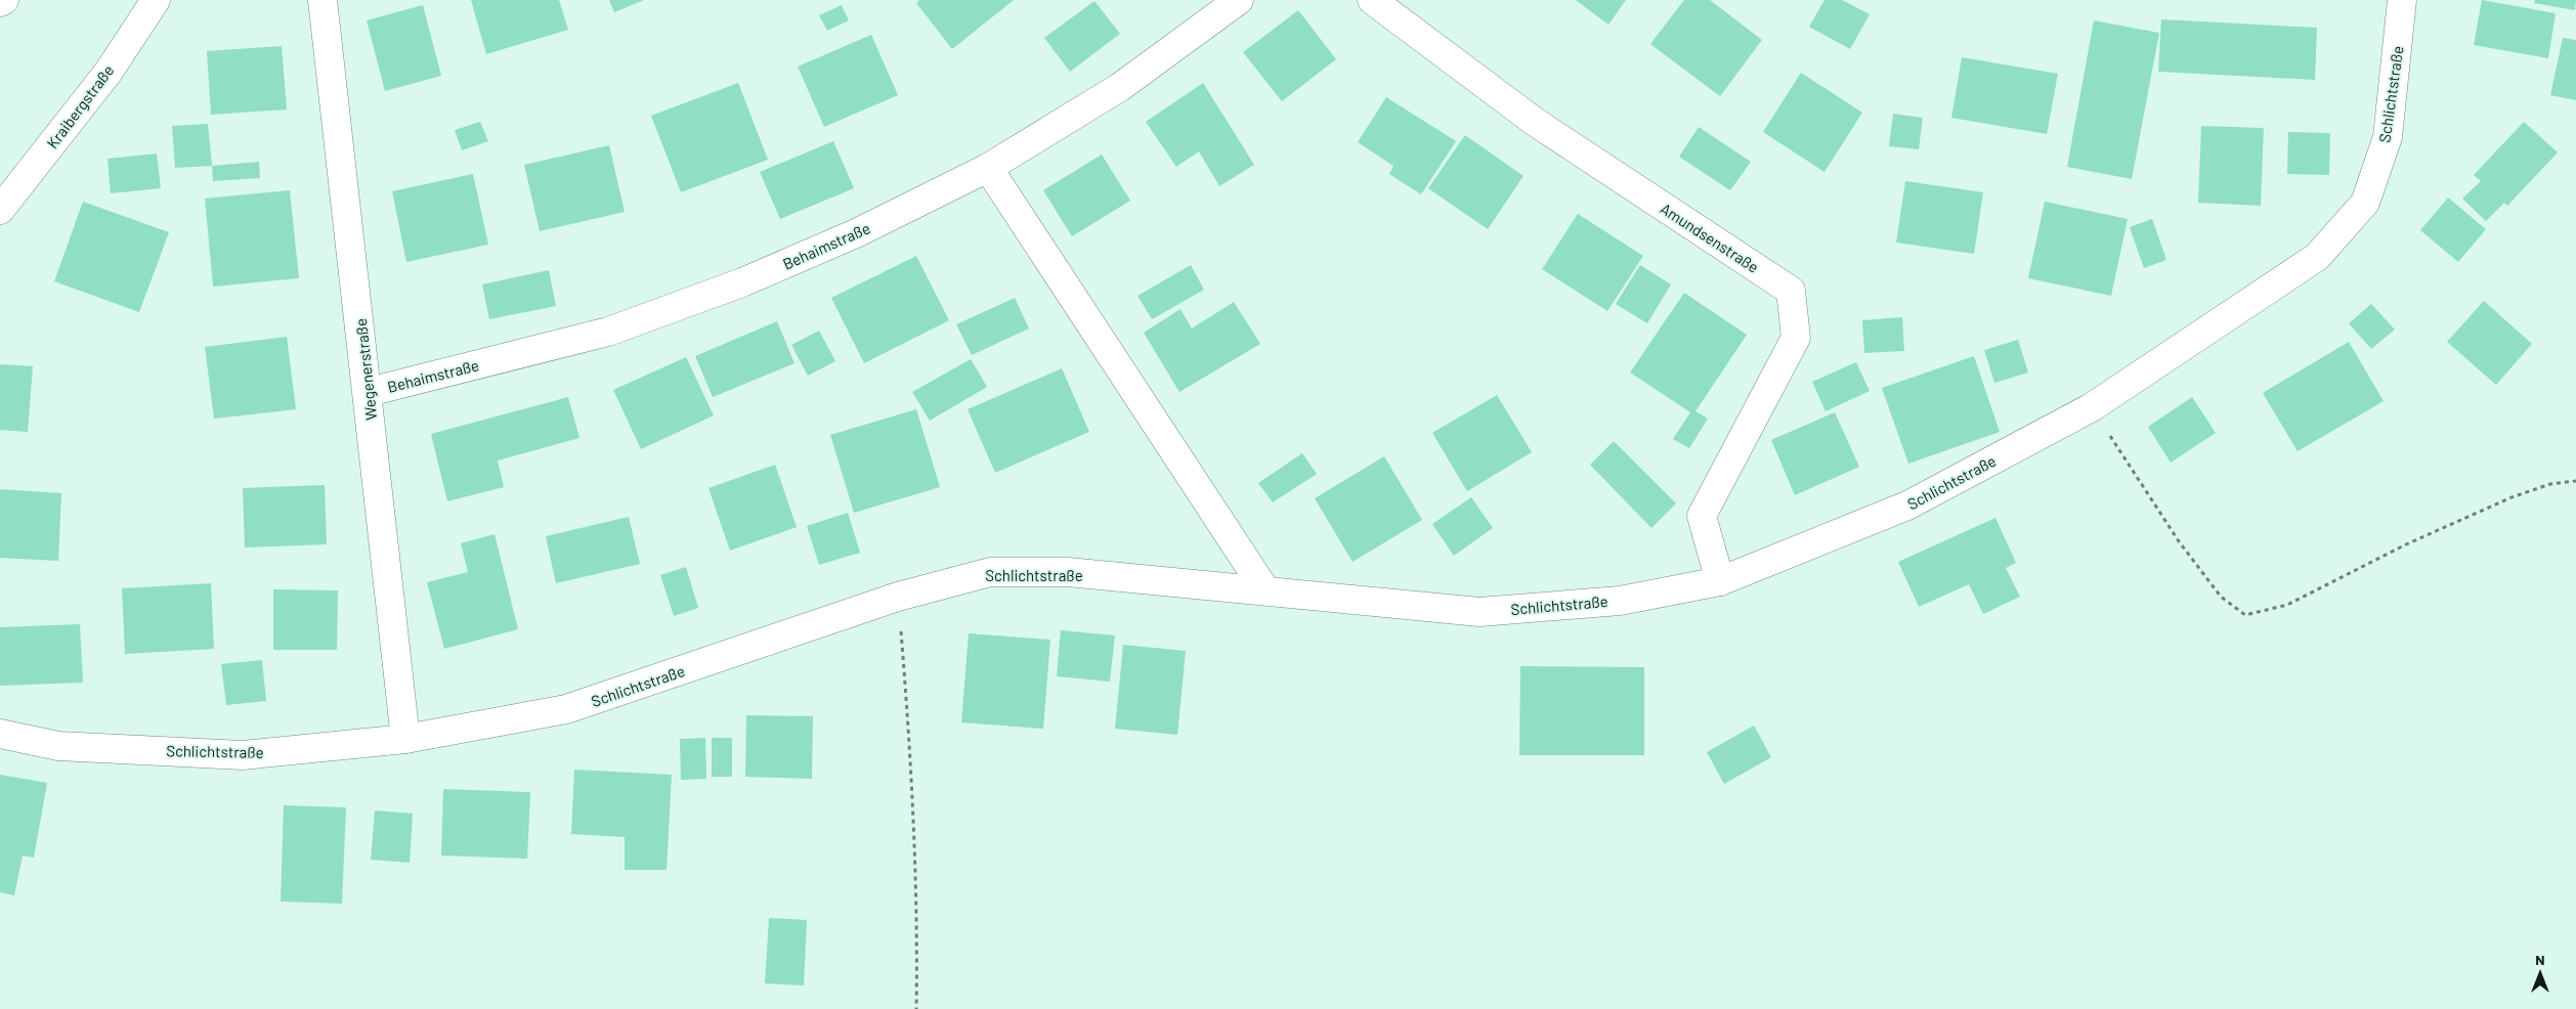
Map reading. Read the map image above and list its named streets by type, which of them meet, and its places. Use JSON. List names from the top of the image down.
{
  "streets": {
    "street": [
      "Schlichtstraße",
      "Kraibergstraße",
      "Amundsenstraße",
      "Behaimstraße",
      "Wegenerstraße"
    ]
  },
  "crossings": [
    ["Schlichtstraße", "Amundsenstraße"],
    ["Schlichtstraße", "Wegenerstraße"],
    ["Behaimstraße", "Wegenerstraße"]
  ],
  "north": "top"
}
